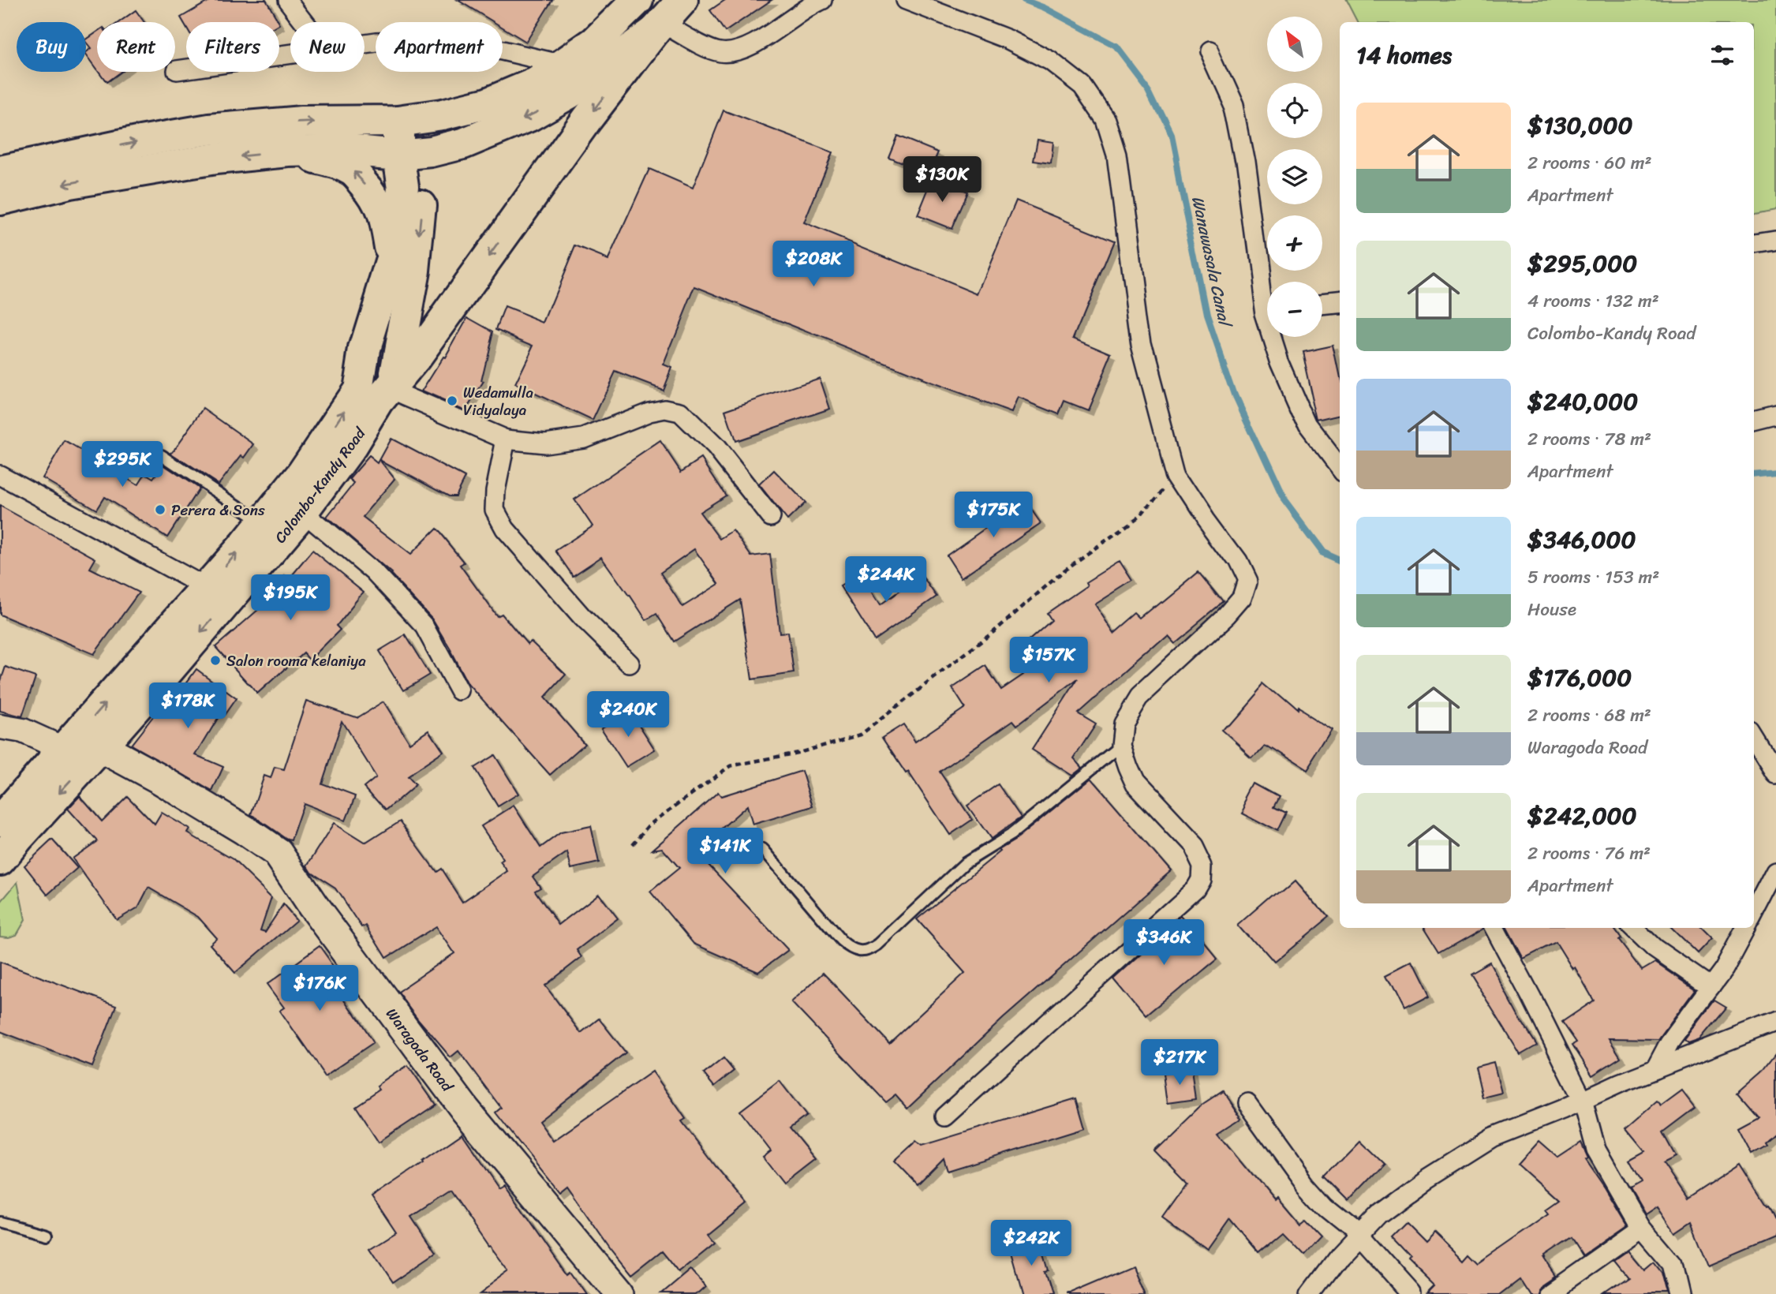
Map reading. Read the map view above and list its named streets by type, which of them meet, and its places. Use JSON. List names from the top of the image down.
{
  "streets": {
    "highway": ["Colombo-Kandy Road"],
    "main road": ["Waragoda Road"]
  },
  "crossings": [
    ["Colombo-Kandy Road", "Waragoda Road"]
  ],
  "water": ["Wanawasala Canal"],
  "places": ["Wedamulla Vidyalaya", "Perera & Sons", "Salon rooma kelaniya"],
  "north": "top left",
  "page": {
    "map_buttons": ["+", "−"],
    "chip": [
      "Buy",
      "Rent",
      "Filters",
      "New",
      "Apartment"
    ],
    "heading": "14 homes",
    "list": [
      {
        "name": "$130,000",
        "note": "2 rooms · 60 m² · Apartment"
      },
      {
        "name": "$295,000",
        "note": "4 rooms · 132 m² · Colombo-Kandy Road"
      },
      {
        "name": "$240,000",
        "note": "2 rooms · 78 m² · Apartment"
      },
      {
        "name": "$346,000",
        "note": "5 rooms · 153 m² · House"
      },
      {
        "name": "$176,000",
        "note": "2 rooms · 68 m² · Waragoda Road"
      },
      {
        "name": "$242,000",
        "note": "2 rooms · 76 m² · Apartment"
      }
    ],
    "price": [
      "$130K",
      "$208K",
      "$295K",
      "$175K",
      "$244K",
      "$195K",
      "$157K",
      "$178K",
      "$240K",
      "$141K",
      "$346K",
      "$176K",
      "$217K",
      "$242K"
    ]
  }
}
